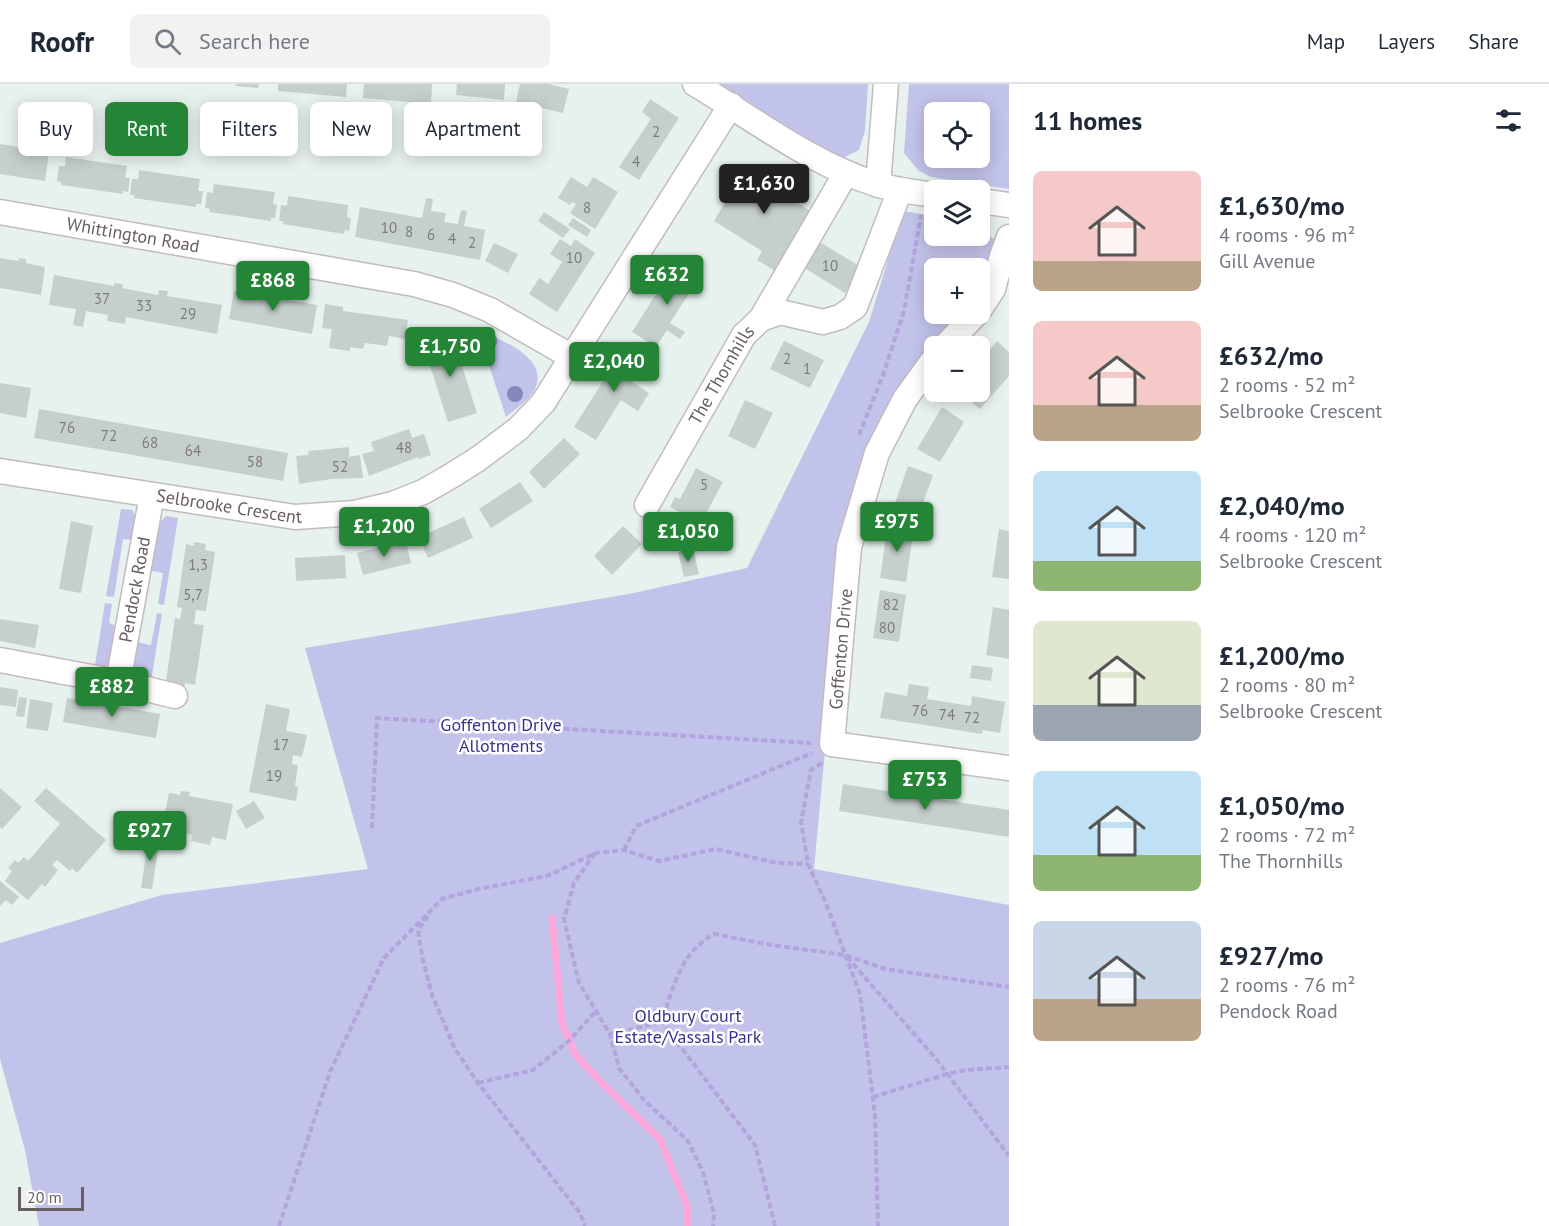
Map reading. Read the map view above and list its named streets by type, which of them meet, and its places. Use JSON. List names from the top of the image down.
{
  "streets": {
    "street": [
      "Whittington Road",
      "The Thornhills",
      "Selbrooke Crescent",
      "Pendock Road",
      "Goffenton Drive"
    ]
  },
  "crossings": [
    ["Whittington Road", "Selbrooke Crescent"],
    ["Selbrooke Crescent", "Pendock Road"]
  ],
  "parks": ["Goffenton Drive Allotments", "Oldbury Court Estate/Vassals Park"],
  "house_numbers": [
    "2",
    "4",
    "8",
    "10",
    "8",
    "6",
    "4",
    "2",
    "10",
    "10",
    "37",
    "33",
    "29",
    "2",
    "1",
    "76",
    "72",
    "68",
    "48",
    "64",
    "58",
    "52",
    "5",
    "1,3",
    "5,7",
    "82",
    "80",
    "76",
    "74",
    "72",
    "17",
    "19"
  ],
  "scale_bar": "20 m",
  "page": {
    "header": "Roofr",
    "search": "Search here",
    "nav": ["Map", "Layers", "Share"],
    "heading": "11 homes",
    "map_buttons": ["+", "−"],
    "chip": [
      "Buy",
      "Rent",
      "Filters",
      "New",
      "Apartment"
    ],
    "list": [
      {
        "name": "£1,630/mo",
        "note": "4 rooms · 96 m² · Gill Avenue"
      },
      {
        "name": "£632/mo",
        "note": "2 rooms · 52 m² · Selbrooke Crescent"
      },
      {
        "name": "£2,040/mo",
        "note": "4 rooms · 120 m² · Selbrooke Crescent"
      },
      {
        "name": "£1,200/mo",
        "note": "2 rooms · 80 m² · Selbrooke Crescent"
      },
      {
        "name": "£1,050/mo",
        "note": "2 rooms · 72 m² · The Thornhills"
      },
      {
        "name": "£927/mo",
        "note": "2 rooms · 76 m² · Pendock Road"
      }
    ],
    "price": [
      "£1,630",
      "£632",
      "£868",
      "£1,750",
      "£2,040",
      "£975",
      "£1,200",
      "£1,050",
      "£882",
      "£753",
      "£927"
    ],
    "scale": "20 m"
  }
}
